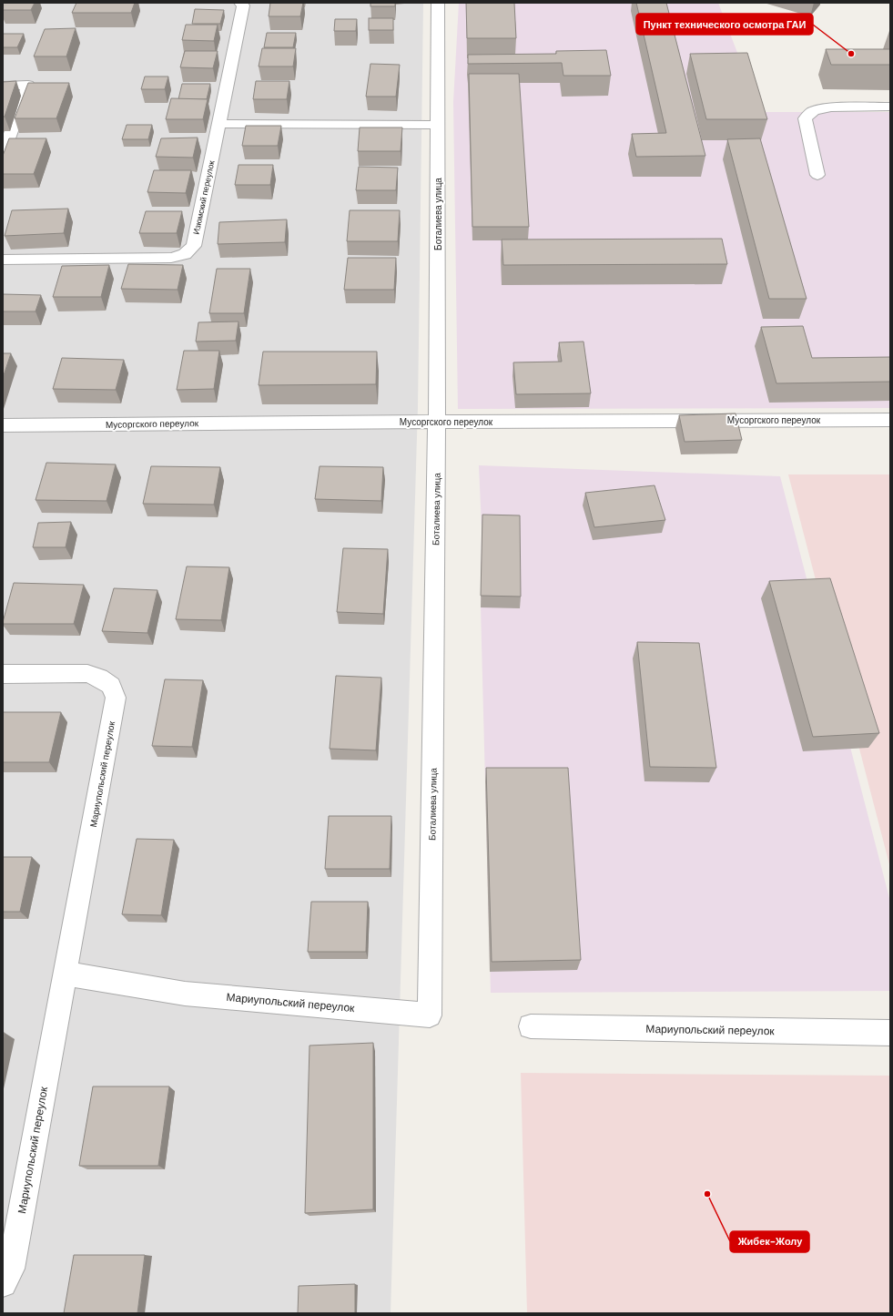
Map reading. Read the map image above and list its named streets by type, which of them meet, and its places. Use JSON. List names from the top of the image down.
{
  "streets": {
    "street": [
      "Изюмский переулок",
      "Боталиева улица",
      "Мусоргского переулок",
      "Мариупольский переулок"
    ]
  },
  "crossings": [
    ["Боталиева улица", "Мусоргского переулок"],
    ["Боталиева улица", "Мариупольский переулок"]
  ],
  "places": ["Пункт технического осмотра ГАИ", "Жибек-Жолу"]
}
